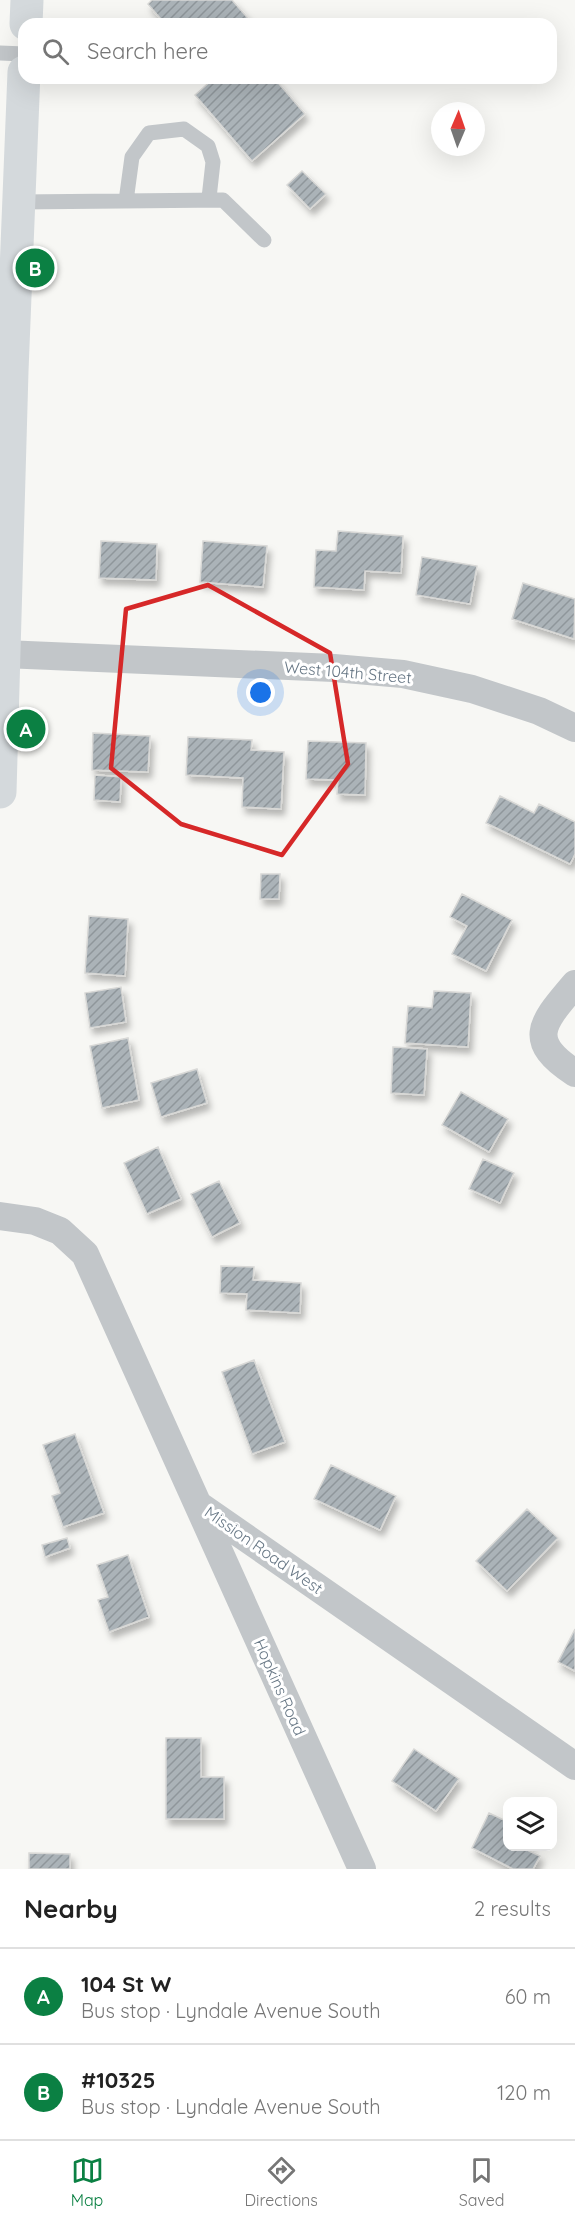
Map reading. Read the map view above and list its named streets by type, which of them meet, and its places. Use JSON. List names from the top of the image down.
{
  "streets": {
    "street": ["West 104th Street", "Mission Road West", "Hopkins Road"]
  },
  "crossings": [
    ["Mission Road West", "Hopkins Road"]
  ],
  "north": "top",
  "page": {
    "search": "Search here",
    "pins": ["B", "A"],
    "heading": ["Nearby", "2 results"],
    "list": [
      {
        "mark": "A",
        "name": "104 St W",
        "note": "Bus stop · Lyndale Avenue South",
        "value": "60 m"
      },
      {
        "mark": "B",
        "name": "#10325",
        "note": "Bus stop · Lyndale Avenue South",
        "value": "120 m"
      }
    ],
    "nav": ["Map", "Directions", "Saved"]
  }
}
